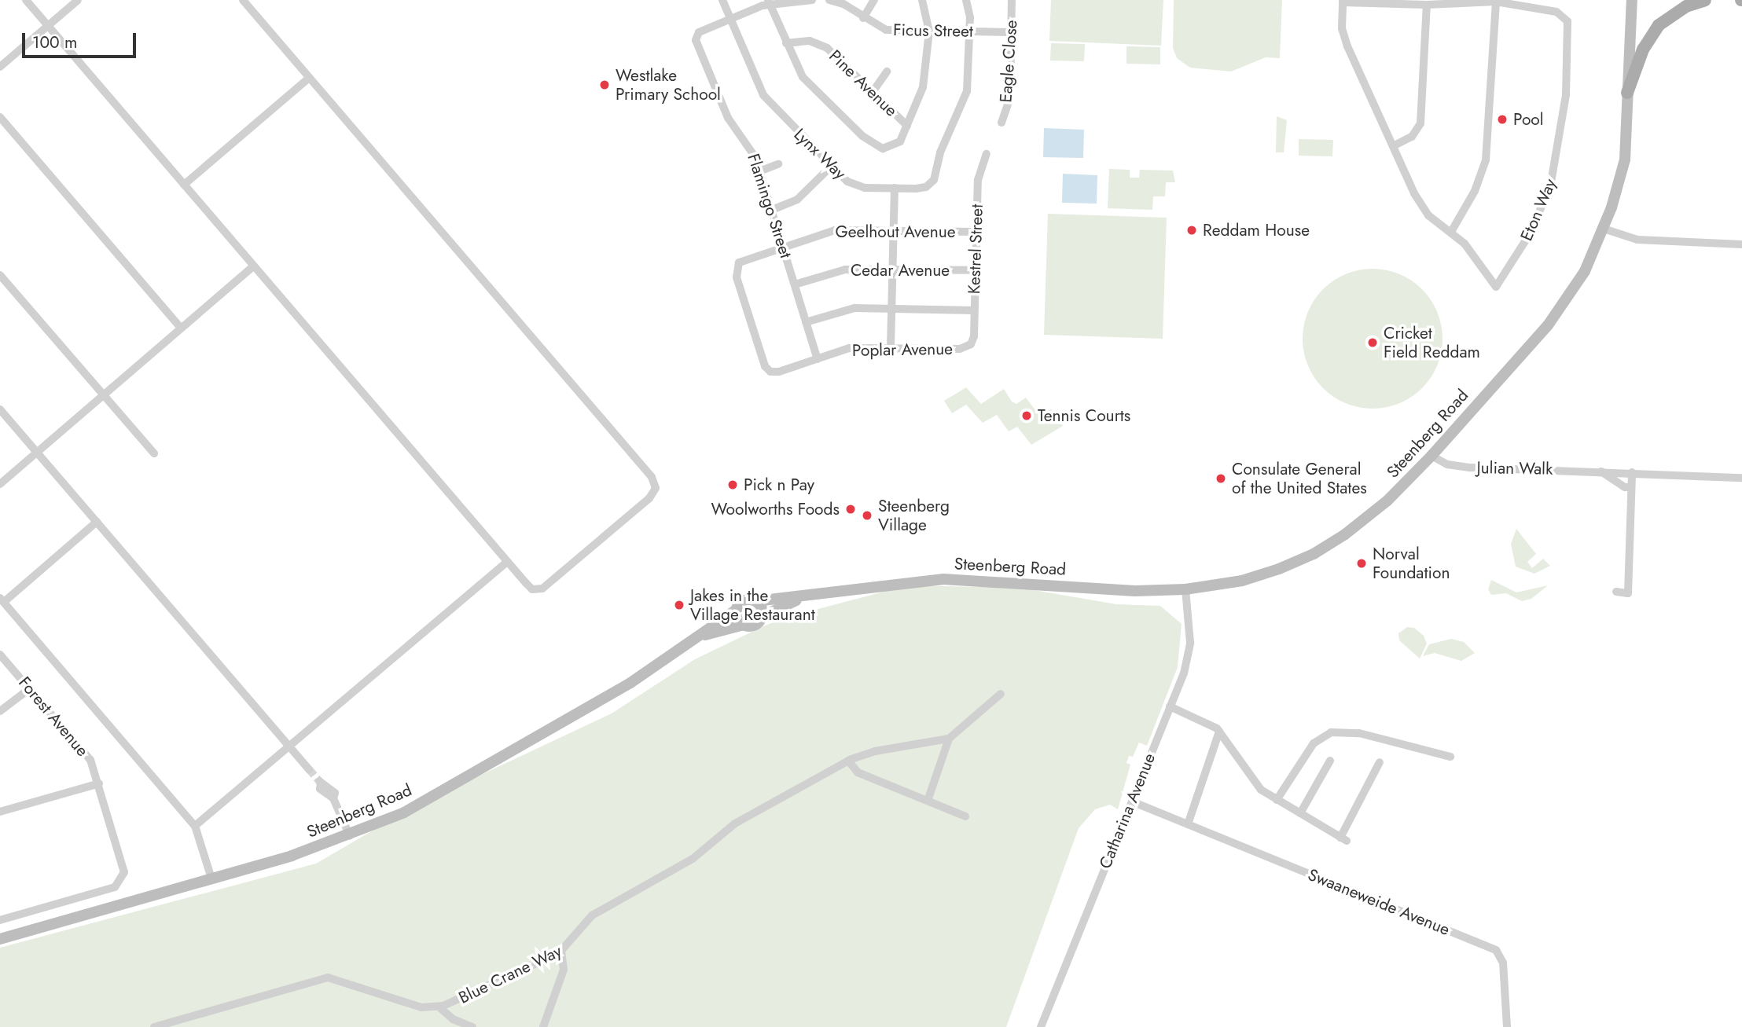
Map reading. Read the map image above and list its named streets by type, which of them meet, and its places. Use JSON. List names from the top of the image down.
{
  "streets": {
    "main road": ["Steenberg Road"],
    "street": [
      "Ficus Street",
      "Eagle Close",
      "Pine Avenue",
      "Lynx Way",
      "Flamingo Street",
      "Eton Way",
      "Geelhout Avenue",
      "Kestrel Street",
      "Cedar Avenue",
      "Poplar Avenue",
      "Julian Walk",
      "Forest Avenue",
      "Catharina Avenue",
      "Swaaneweide Avenue",
      "Blue Crane Way"
    ]
  },
  "crossings": [
    ["Ficus Street", "Eagle Close"],
    ["Ficus Street", "Lynx Way"],
    ["Lynx Way", "Flamingo Street"],
    ["Flamingo Street", "Geelhout Avenue"],
    ["Flamingo Street", "Cedar Avenue"],
    ["Flamingo Street", "Poplar Avenue"],
    ["Geelhout Avenue", "Kestrel Street"],
    ["Geelhout Avenue", "Poplar Avenue"],
    ["Kestrel Street", "Cedar Avenue"],
    ["Kestrel Street", "Poplar Avenue"],
    ["Steenberg Road", "Julian Walk"],
    ["Steenberg Road", "Catharina Avenue"],
    ["Catharina Avenue", "Swaaneweide Avenue"]
  ],
  "places": [
    "Westlake Primary School",
    "Pool",
    "Reddam House",
    "Cricket Field Reddam",
    "Tennis Courts",
    "Consulate General of the United States",
    "Pick n Pay",
    "Woolworths Foods",
    "Steenberg Village",
    "Norval Foundation",
    "Jakes in the Village Restaurant"
  ],
  "scale_bar": "100 m"
}
